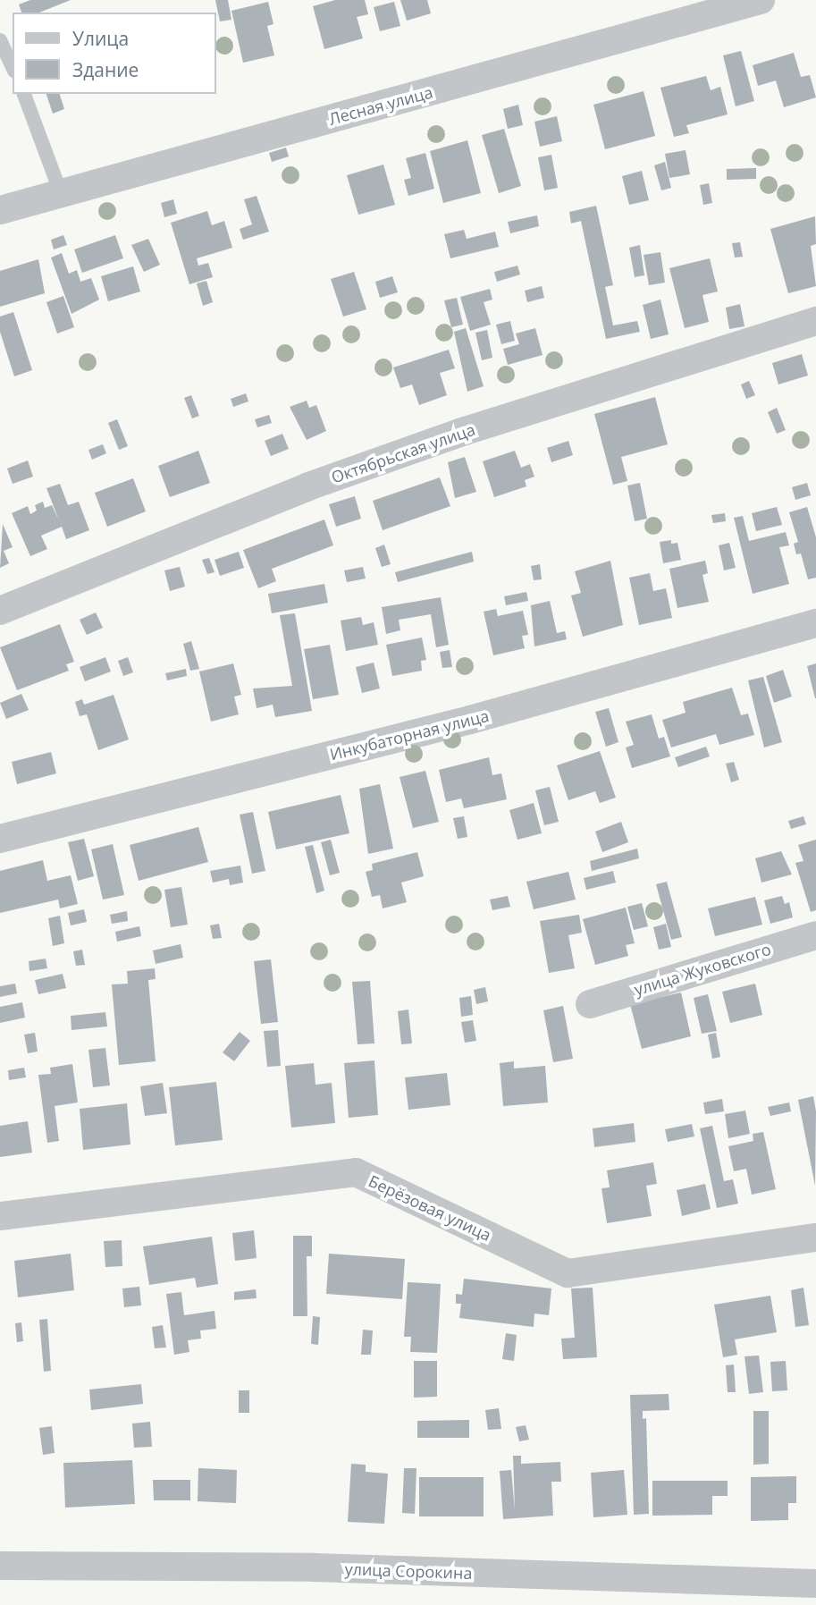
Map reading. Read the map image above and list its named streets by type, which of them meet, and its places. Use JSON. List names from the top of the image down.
{
  "streets": {
    "street": [
      "Лесная улица",
      "Октябрьская улица",
      "Инкубаторная улица",
      "улица Жуковского",
      "Берёзовая улица",
      "улица Сорокина"
    ]
  },
  "legend": ["Улица", "Здание"]
}
